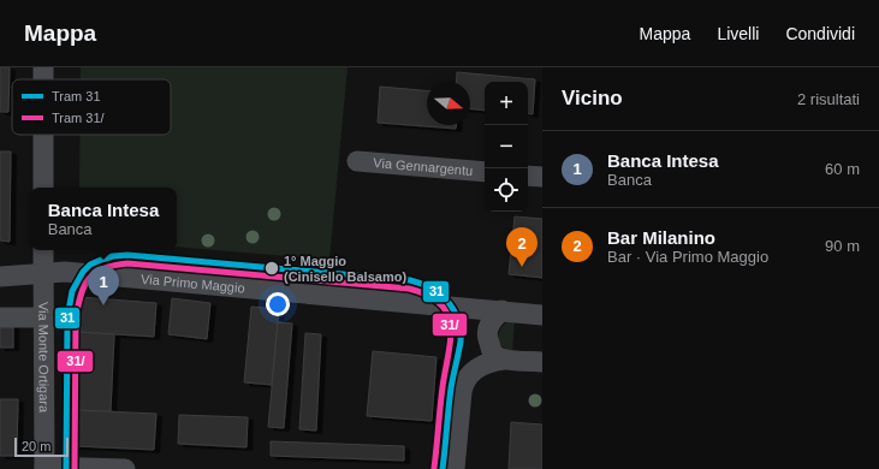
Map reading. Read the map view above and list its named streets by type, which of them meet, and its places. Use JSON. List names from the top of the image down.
{
  "streets": {
    "street": ["Via Gennargentu", "Via Primo Maggio", "Via Monte Ortigara"]
  },
  "crossings": [
    ["Via Primo Maggio", "Via Monte Ortigara"]
  ],
  "places": ["1° Maggio (Cinisello Balsamo)"],
  "lines": ["tram line 31", "tram line 31/"],
  "legend": ["Tram 31", "Tram 31/"],
  "scale_bar": "20 m",
  "north": "right",
  "page": {
    "header": "Mappa",
    "nav": ["Mappa", "Livelli", "Condividi"],
    "heading": ["Vicino", "2 risultati"],
    "map_buttons": ["+", "−"],
    "list": [
      {
        "mark": "1",
        "name": "Banca Intesa",
        "note": "Banca",
        "value": "60 m"
      },
      {
        "mark": "2",
        "name": "Bar Milanino",
        "note": "Bar · Via Primo Maggio",
        "value": "90 m"
      }
    ],
    "popup": ["Banca Intesa", "Banca"],
    "pins": ["2", "1"],
    "scale": "20 m"
  }
}
